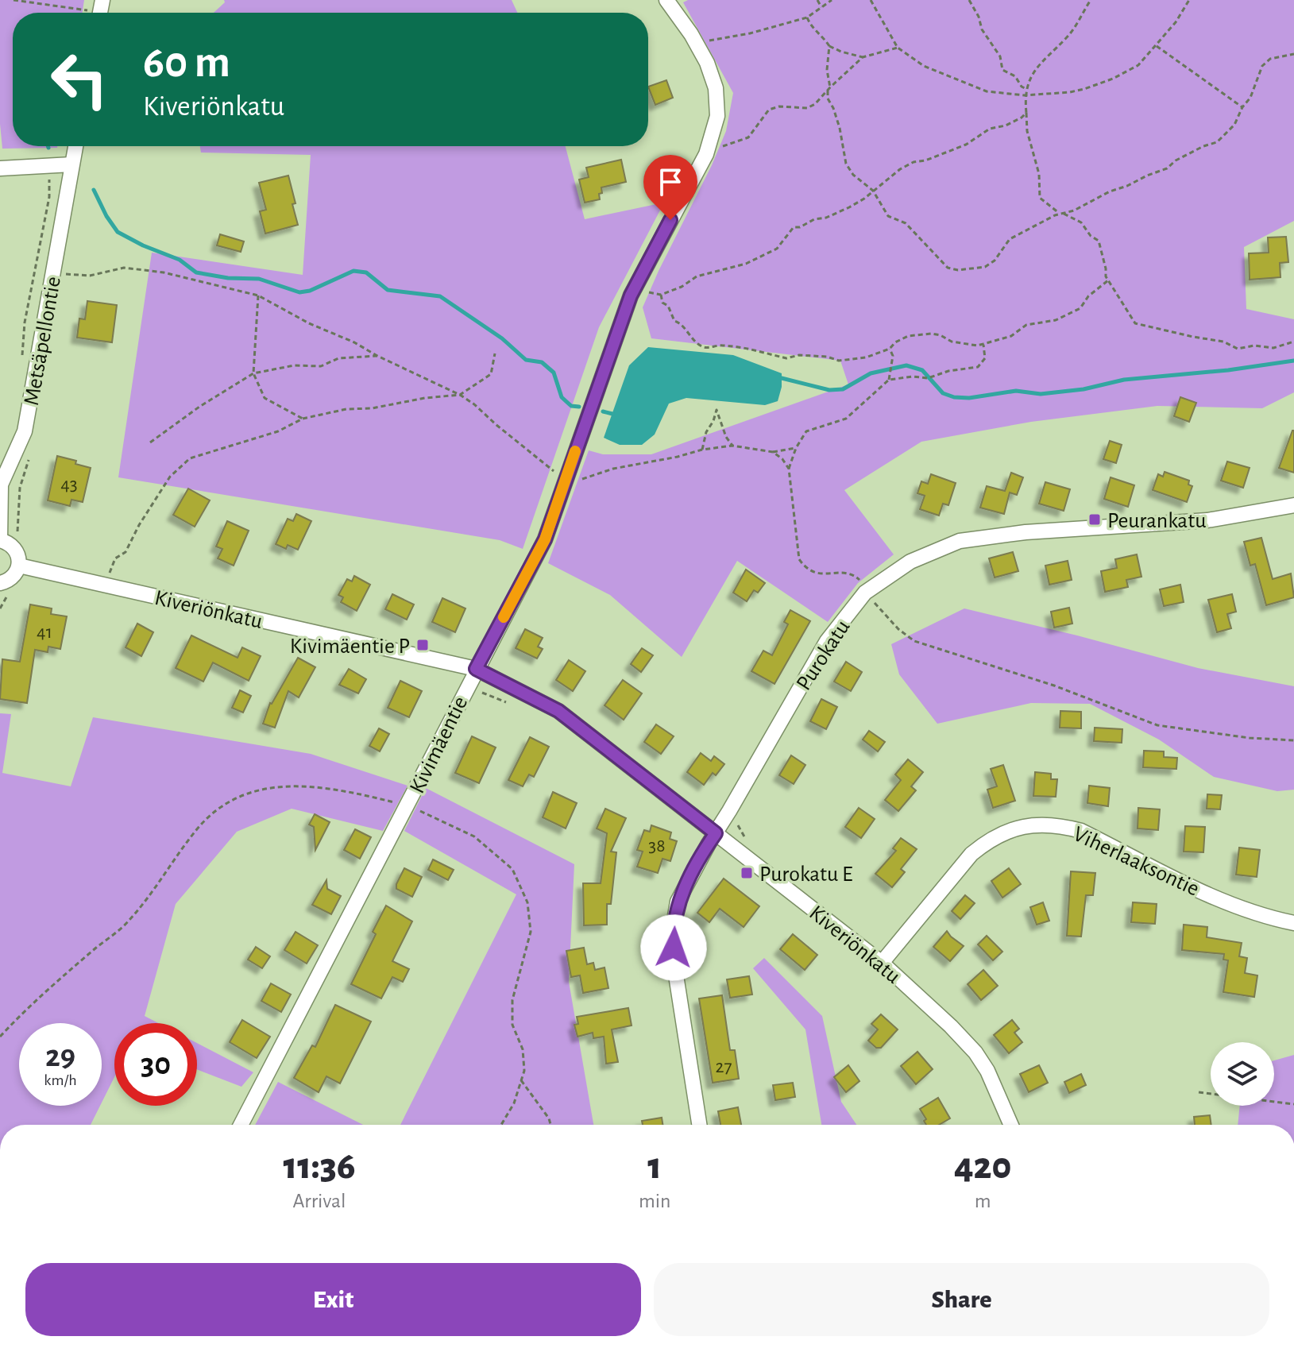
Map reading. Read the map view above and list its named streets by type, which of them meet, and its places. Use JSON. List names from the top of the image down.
{
  "streets": {
    "street": [
      "Metsäpellontie",
      "Kiveriönkatu",
      "Purokatu",
      "Kivimäentie",
      "Viherlaaksontie"
    ]
  },
  "crossings": [
    ["Kiveriönkatu", "Purokatu"],
    ["Kiveriönkatu", "Kivimäentie"],
    ["Kiveriönkatu", "Viherlaaksontie"]
  ],
  "places": {
    "transit": ["Peurankatu", "Kivimäentie P", "Purokatu E"]
  },
  "house_numbers": [
    "43",
    "41",
    "38",
    "27"
  ],
  "page": {
    "turn": ["60 m", "Kiveriönkatu"],
    "speed": "29 km/h",
    "limit": "30",
    "eta": [
      "11:36",
      "Arrival",
      "1",
      "min",
      "420",
      "m"
    ],
    "buttons": ["Exit", "Share"]
  }
}
